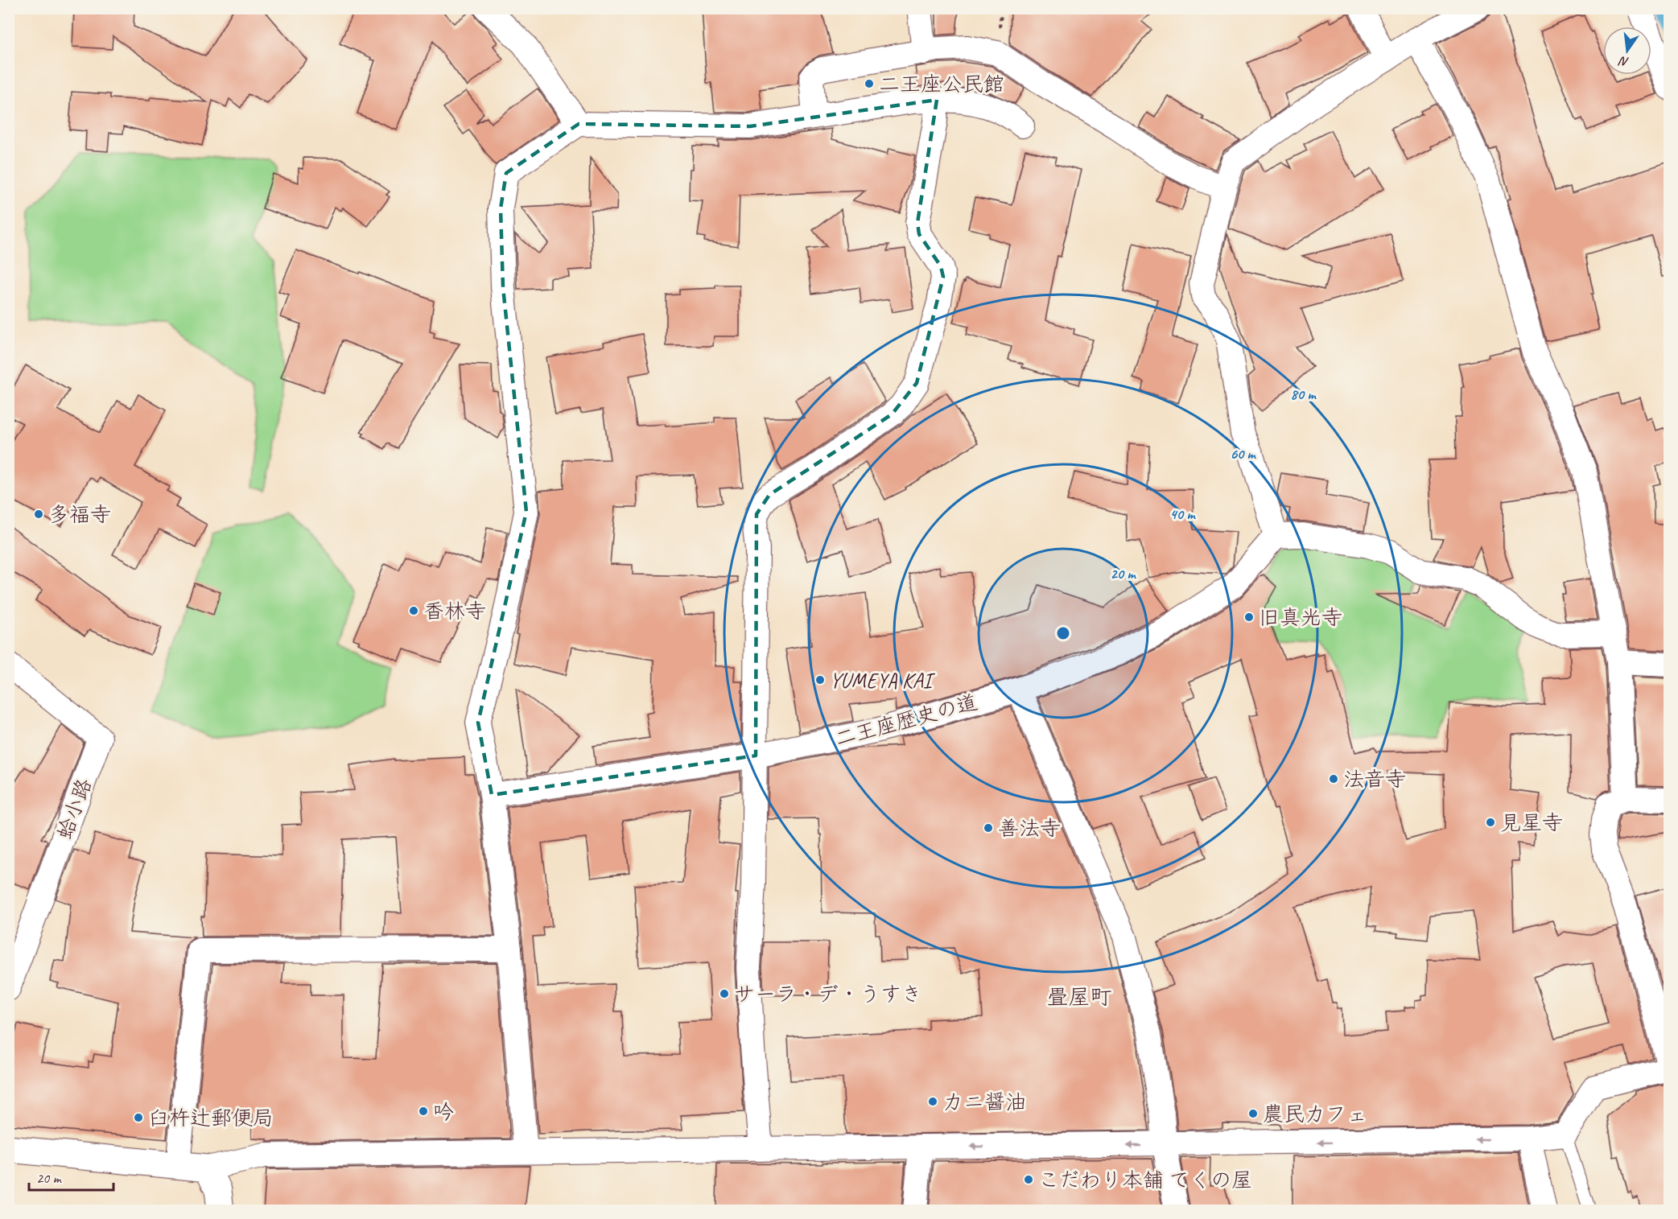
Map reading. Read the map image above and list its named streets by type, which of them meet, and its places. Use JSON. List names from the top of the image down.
{
  "streets": {
    "street": ["二王座歴史の道", "蛤小路"]
  },
  "districts": ["畳屋町"],
  "places": [
    "二王座公民館",
    "多福寺",
    "香林寺",
    "旧真光寺",
    "YUMEYA KAI",
    "法音寺",
    "見星寺",
    "善法寺",
    "サーラ・デ・うすき",
    "カニ醤油",
    "吟",
    "農民カフェ",
    "臼杵辻郵便局",
    "こだわり本舗 てくの屋"
  ],
  "scale_bar": "20 m",
  "north": "bottom",
  "rings": [
    "80 m",
    "60 m",
    "40 m",
    "20 m"
  ]
}
